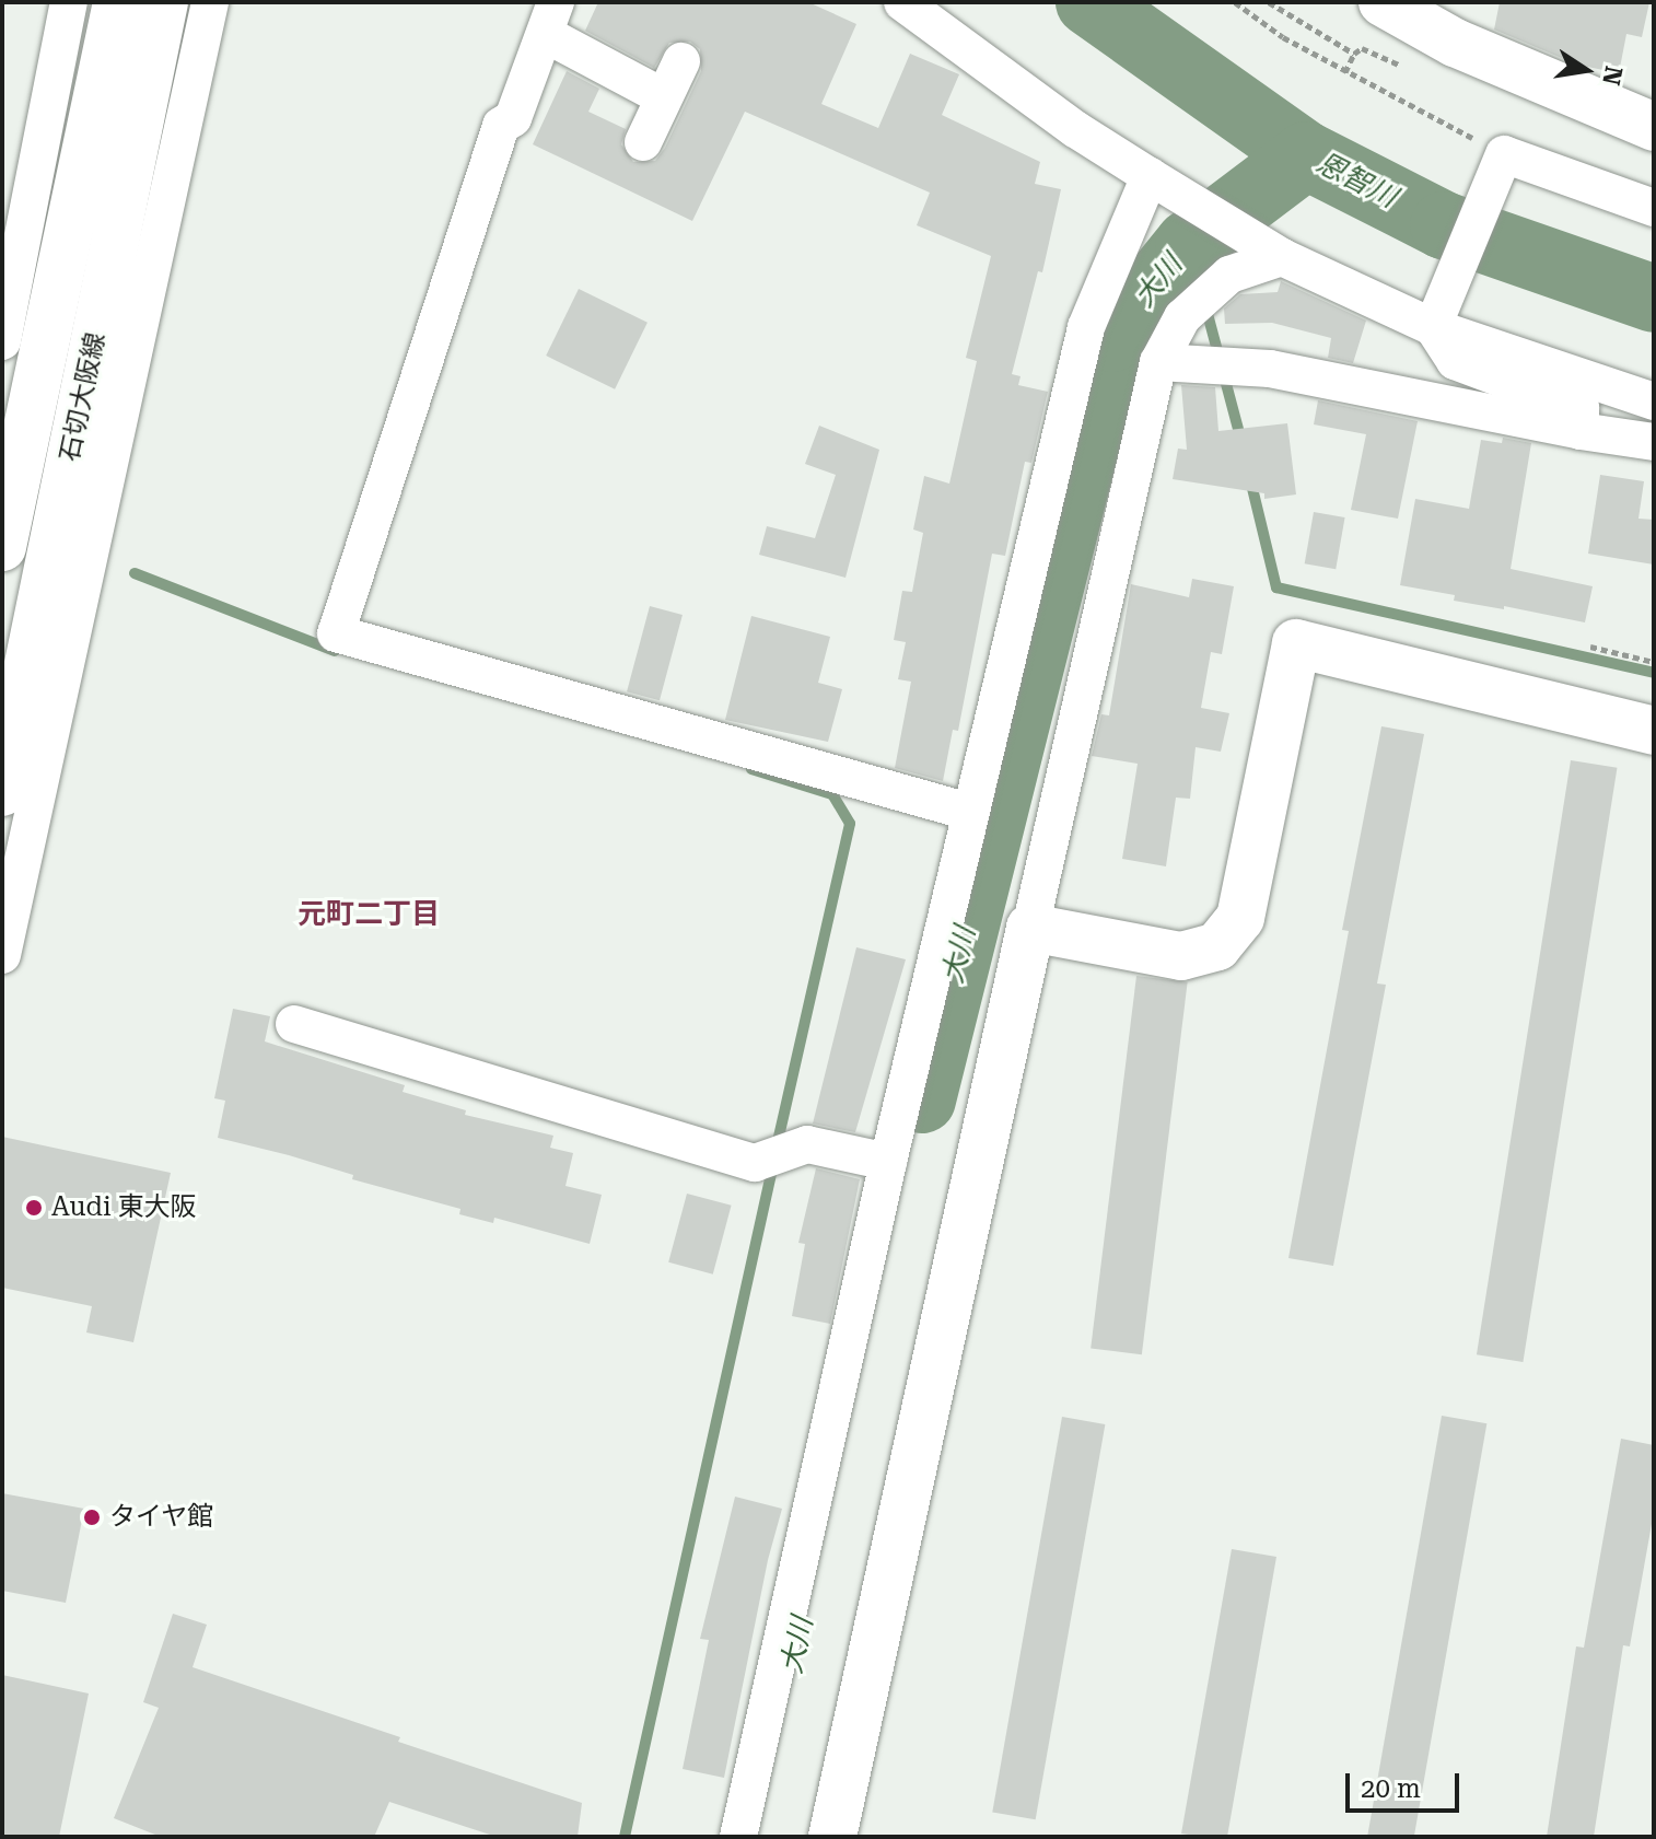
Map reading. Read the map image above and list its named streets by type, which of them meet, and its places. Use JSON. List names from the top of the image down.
{
  "streets": {
    "street": ["石切大阪線"]
  },
  "districts": ["元町二丁目"],
  "water": ["恩智川", "大川"],
  "places": ["Audi 東大阪", "タイヤ館"],
  "scale_bar": "20 m",
  "north": "right"
}
